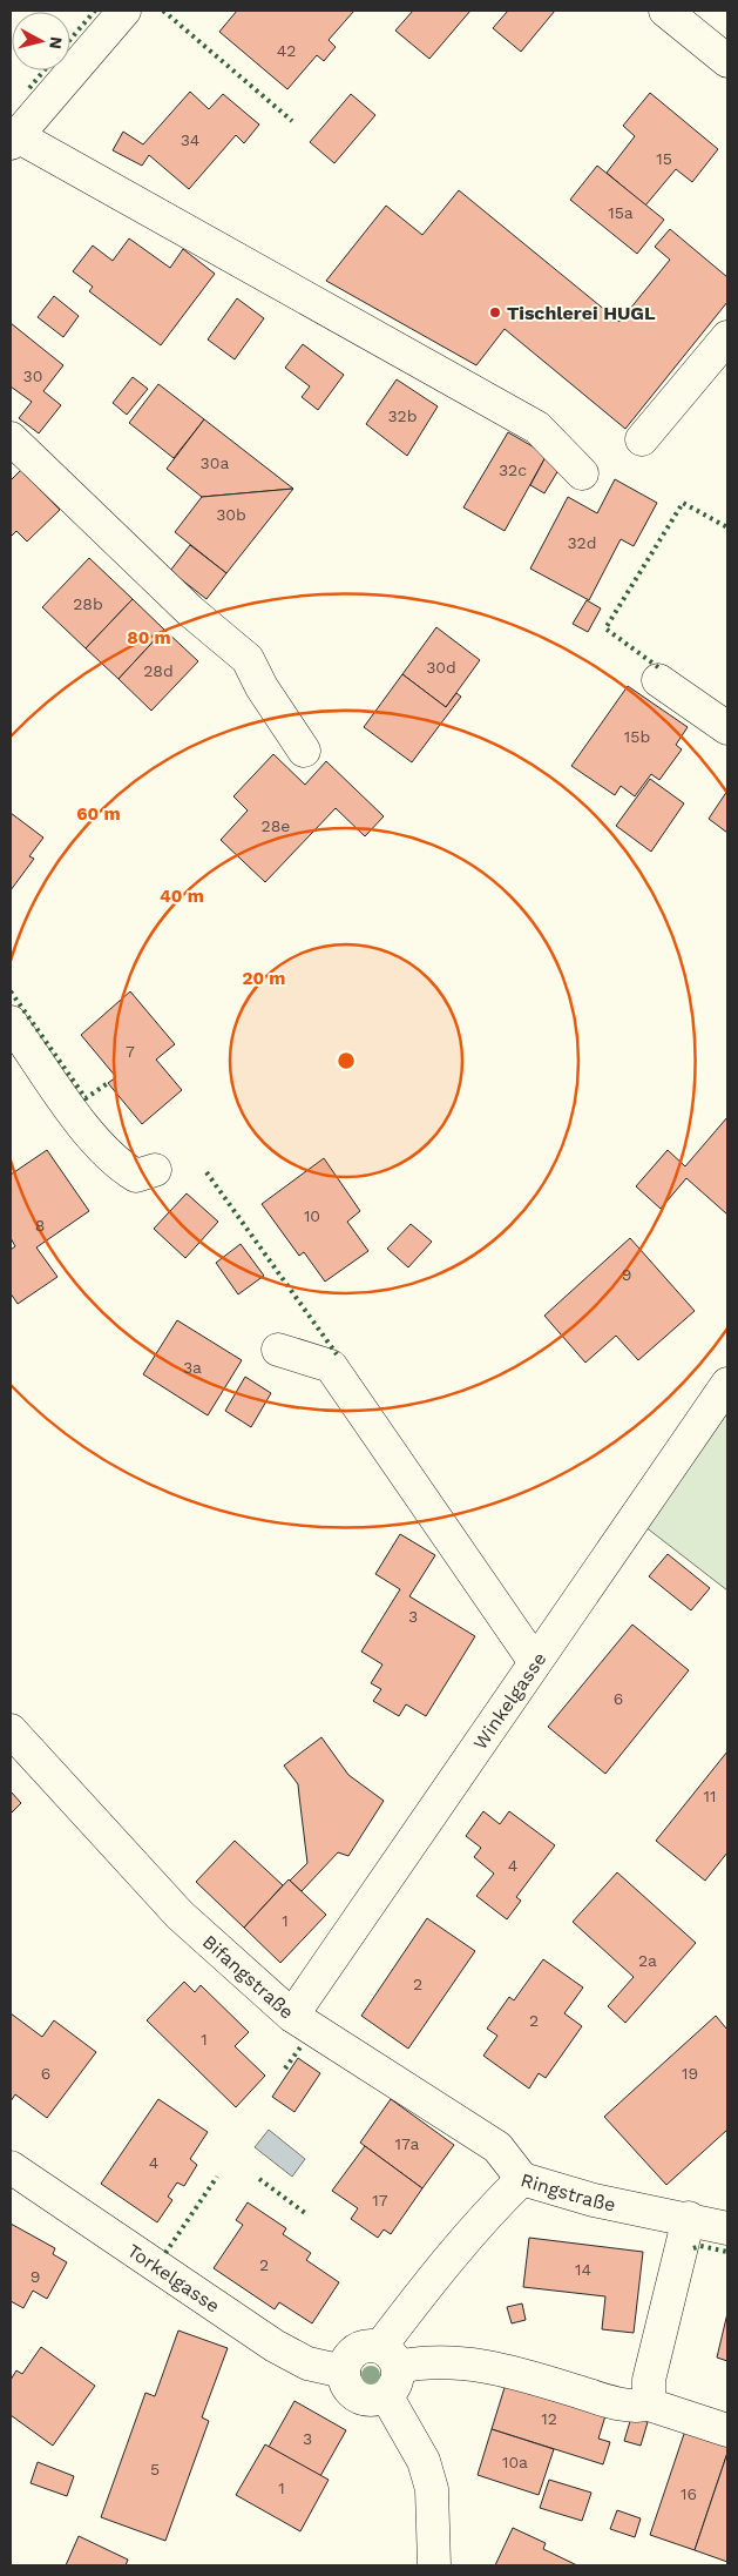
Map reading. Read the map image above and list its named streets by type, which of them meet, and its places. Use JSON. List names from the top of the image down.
{
  "streets": {
    "street": [
      "Winkelgasse",
      "Bifangstraße",
      "Ringstraße",
      "Torkelgasse"
    ]
  },
  "crossings": [
    ["Winkelgasse", "Bifangstraße"],
    ["Bifangstraße", "Ringstraße"],
    ["Ringstraße", "Torkelgasse"]
  ],
  "places": ["Tischlerei HUGL"],
  "house_numbers": [
    "42",
    "34",
    "15",
    "15a",
    "30",
    "32b",
    "30a",
    "32c",
    "30b",
    "32d",
    "28b",
    "30d",
    "28d",
    "15b",
    "28e",
    "7",
    "10",
    "8",
    "9",
    "3a",
    "3",
    "6",
    "11",
    "4",
    "1",
    "2a",
    "2",
    "2",
    "1",
    "6",
    "19",
    "17a",
    "4",
    "17",
    "2",
    "14",
    "9",
    "12",
    "3",
    "10a",
    "5",
    "1",
    "16"
  ],
  "north": "right",
  "rings": [
    "80 m",
    "60 m",
    "40 m",
    "20 m"
  ]
}
